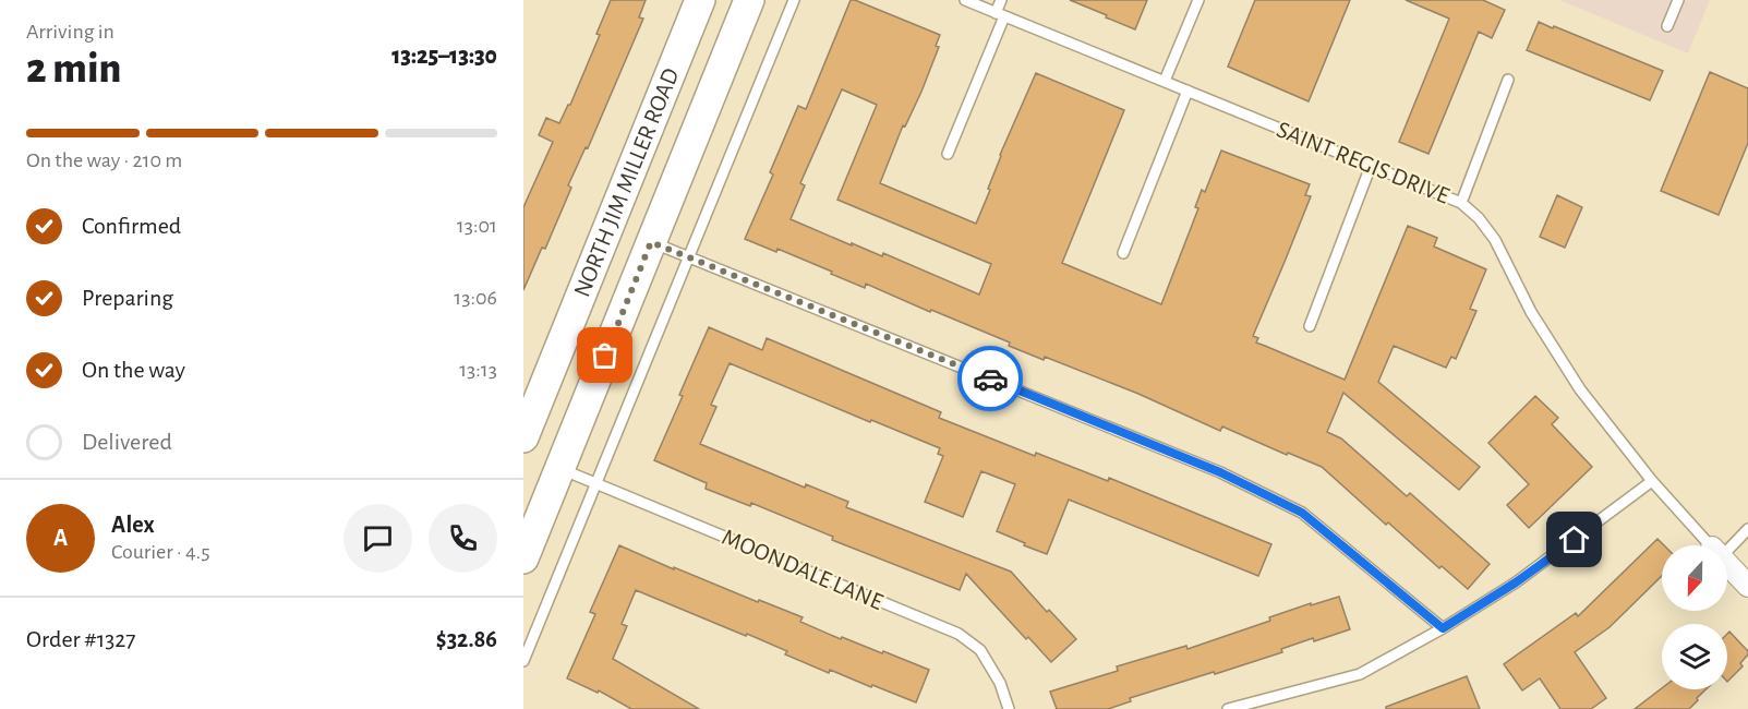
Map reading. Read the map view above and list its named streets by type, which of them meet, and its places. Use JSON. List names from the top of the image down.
{
  "streets": {
    "main road": ["NORTH JIM MILLER ROAD"],
    "street": ["SAINT REGIS DRIVE"],
    "lane": ["MOONDALE LANE"]
  },
  "crossings": [
    ["NORTH JIM MILLER ROAD", "MOONDALE LANE"]
  ],
  "north": "bottom",
  "page": {
    "heading": ["2 min", "Arriving in", "13:25–13:30"],
    "panel": [
      "Alex",
      "Courier · 4.5",
      "Order #1327",
      "$32.86"
    ],
    "bar": "On the way · 210 m",
    "list": [
      ["Confirmed", "13:01"],
      ["Preparing", "13:06"],
      ["On the way", "13:13"],
      "Delivered"
    ],
    "round": "A"
  }
}
